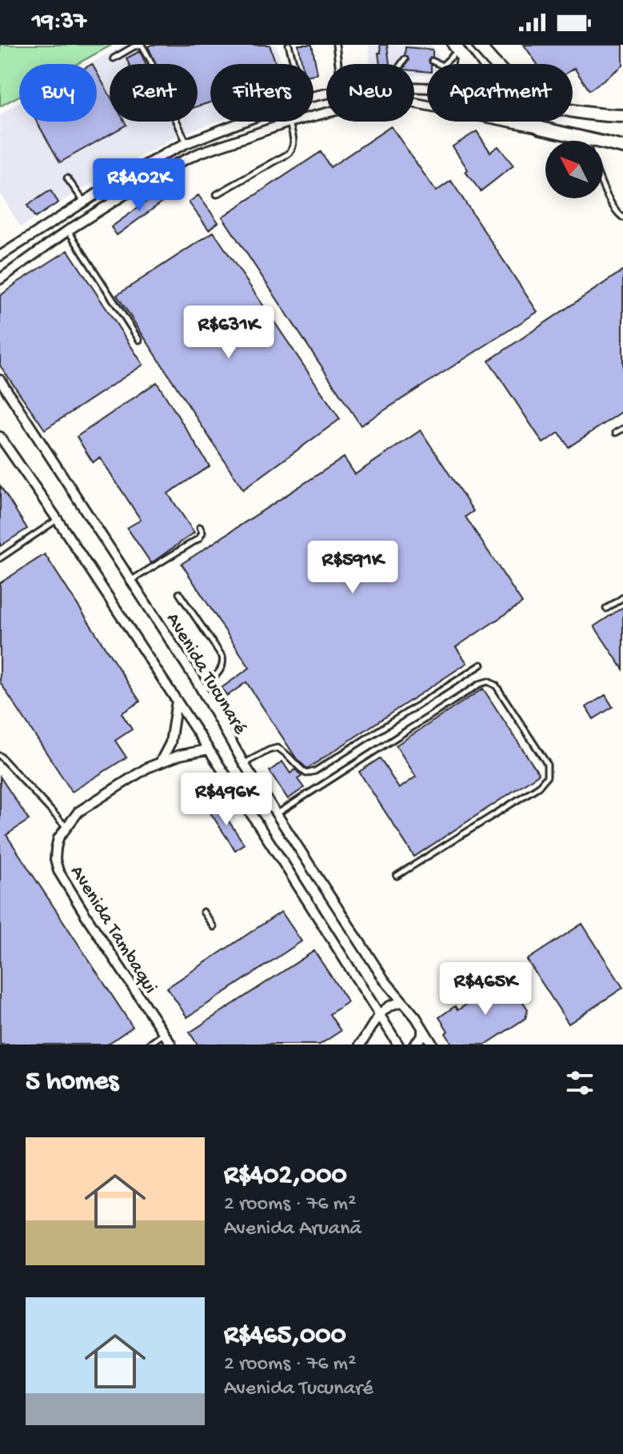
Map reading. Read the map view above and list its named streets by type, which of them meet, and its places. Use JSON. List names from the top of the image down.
{
  "streets": {
    "street": ["Avenida Tucunaré", "Avenida Tambaqui"]
  },
  "crossings": [
    ["Avenida Tucunaré", "Avenida Tambaqui"]
  ],
  "north": "top left",
  "page": {
    "status": "19:37",
    "chip": [
      "Buy",
      "Rent",
      "Filters",
      "New",
      "Apartment"
    ],
    "price": [
      "R$402K",
      "R$631K",
      "R$591K",
      "R$496K",
      "R$465K"
    ],
    "heading": "5 homes",
    "list": [
      {
        "name": "R$402,000",
        "note": "2 rooms · 76 m² · Avenida Aruanã"
      },
      {
        "name": "R$465,000",
        "note": "2 rooms · 76 m² · Avenida Tucunaré"
      }
    ]
  }
}
